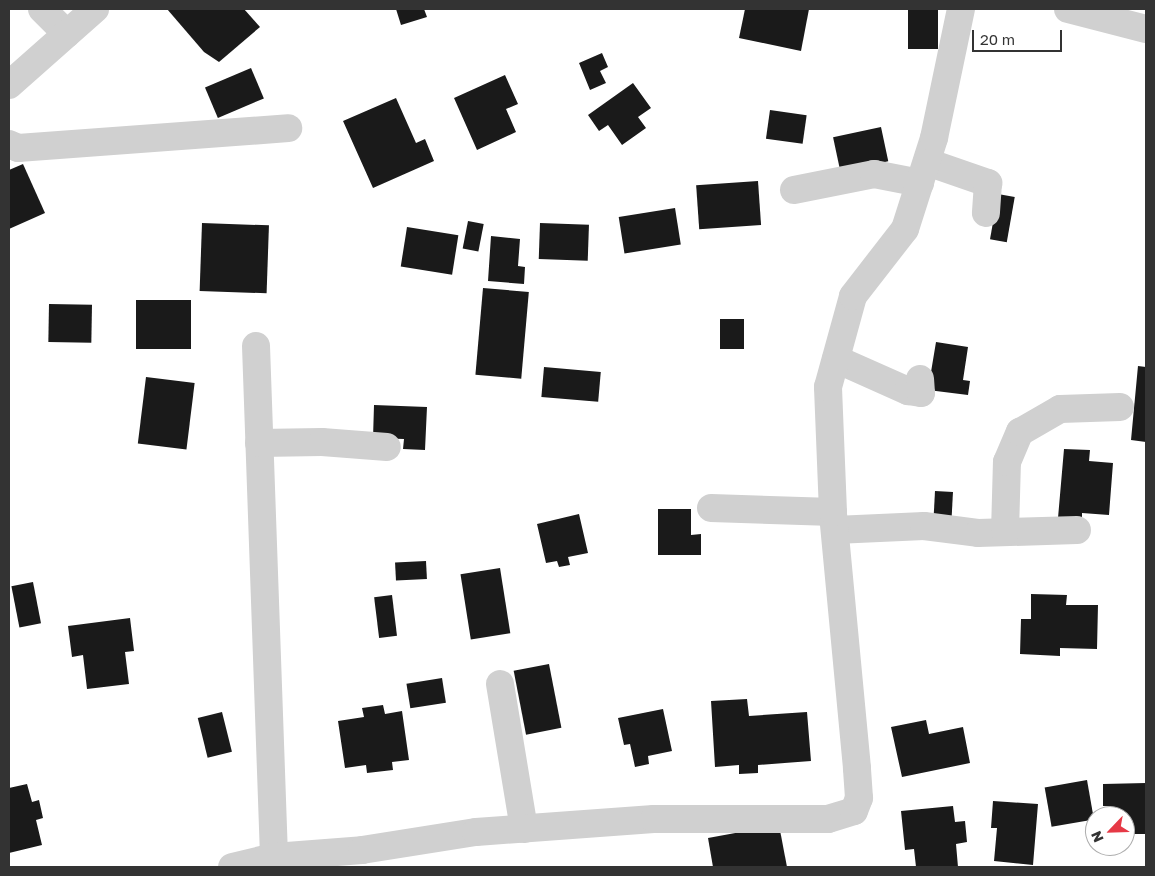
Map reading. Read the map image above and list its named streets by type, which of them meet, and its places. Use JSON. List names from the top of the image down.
{
  "scale_bar": "20 m",
  "north": "bottom left"
}
